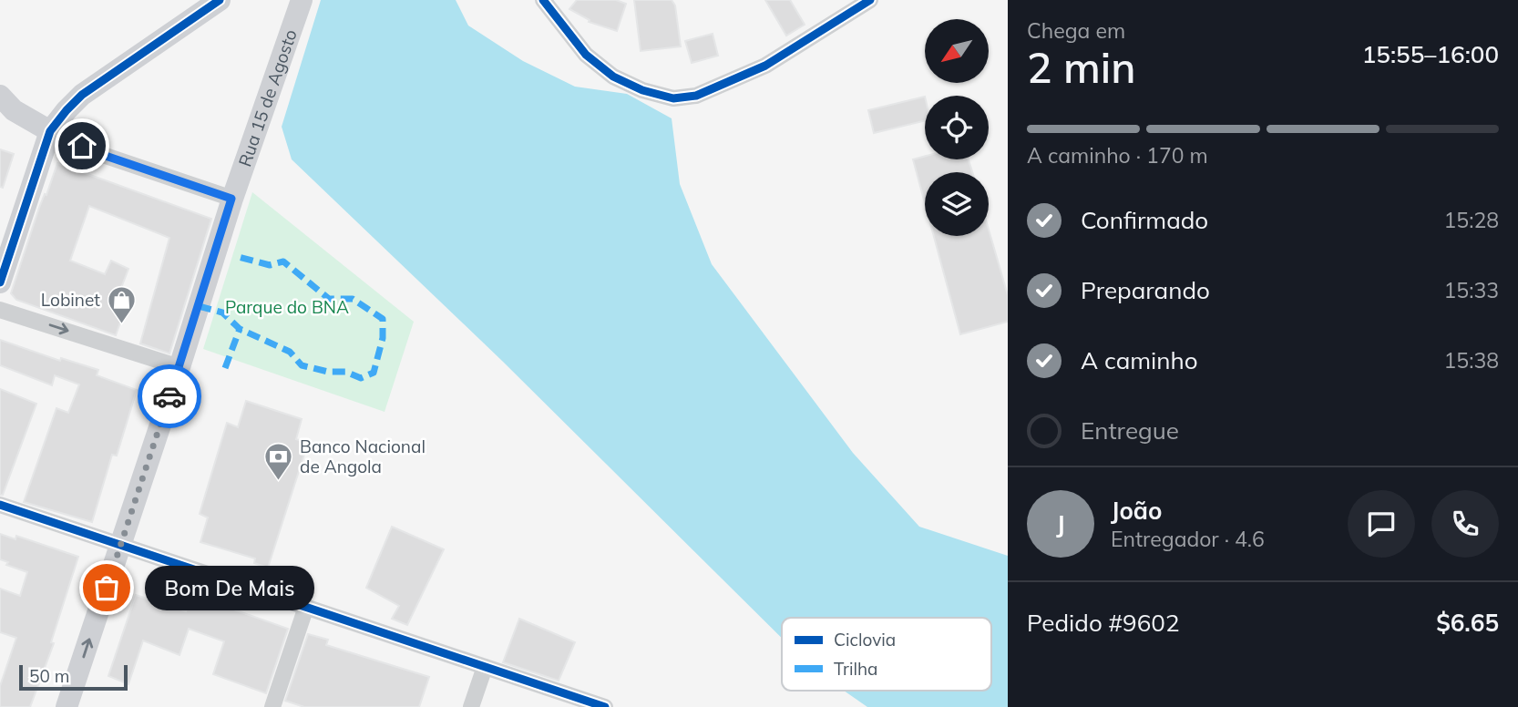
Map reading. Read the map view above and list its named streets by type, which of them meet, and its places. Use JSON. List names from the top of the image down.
{
  "streets": {
    "main road": ["Rua 15 de Agosto"]
  },
  "parks": ["Parque do BNA"],
  "places": {
    "shop": ["Lobinet"],
    "bank": ["Banco Nacional de Angola"],
    "other": ["Bom De Mais"]
  },
  "legend": ["Ciclovia", "Trilha"],
  "scale_bar": "50 m",
  "north": "bottom left",
  "page": {
    "heading": ["2 min", "Chega em", "15:55–16:00"],
    "panel": [
      "João",
      "Entregador · 4.6",
      "Pedido #9602",
      "$6.65"
    ],
    "bar": "A caminho · 170 m",
    "list": [
      ["Confirmado", "15:28"],
      ["Preparando", "15:33"],
      ["A caminho", "15:38"],
      "Entregue"
    ],
    "round": "J",
    "bubble": "Bom De Mais",
    "scale": "50 m"
  }
}
